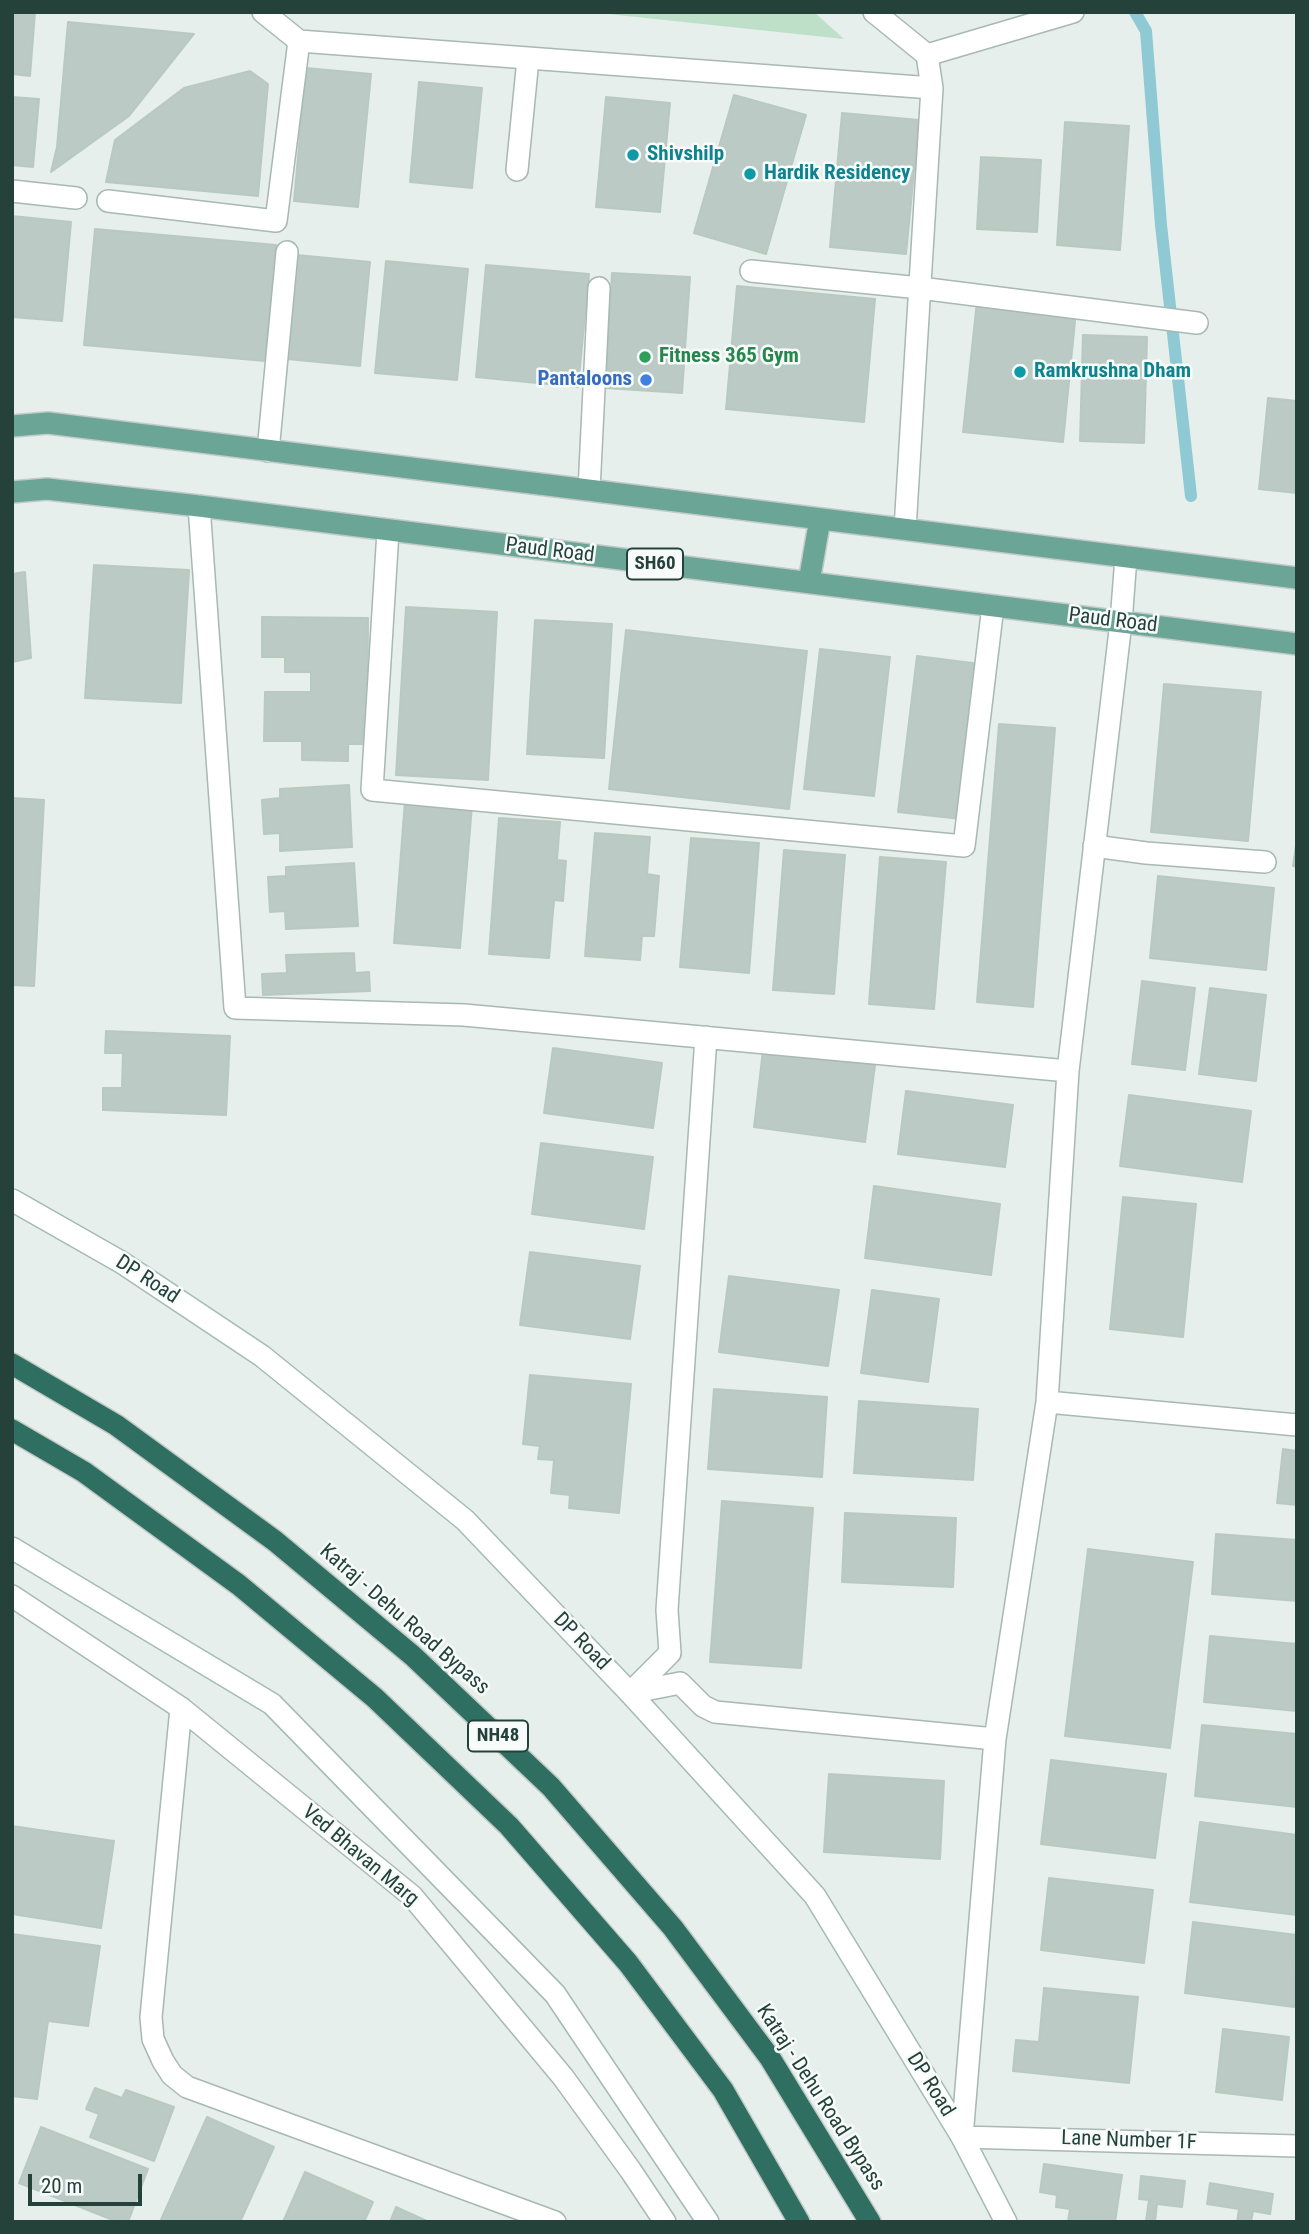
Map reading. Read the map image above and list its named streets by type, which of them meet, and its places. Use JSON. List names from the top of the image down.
{
  "streets": {
    "highway": ["Katraj - Dehu Road Bypass", "NH48"],
    "main road": ["Paud Road", "SH60"],
    "street": ["DP Road", "Ved Bhavan Marg", "Lane Number 1F"]
  },
  "crossings": [
    ["DP Road", "Lane Number 1F"]
  ],
  "places": [
    "Shivshilp",
    "Hardik Residency",
    "Fitness 365 Gym",
    "Ramkrushna Dham",
    "Pantaloons"
  ],
  "scale_bar": "20 m"
}
